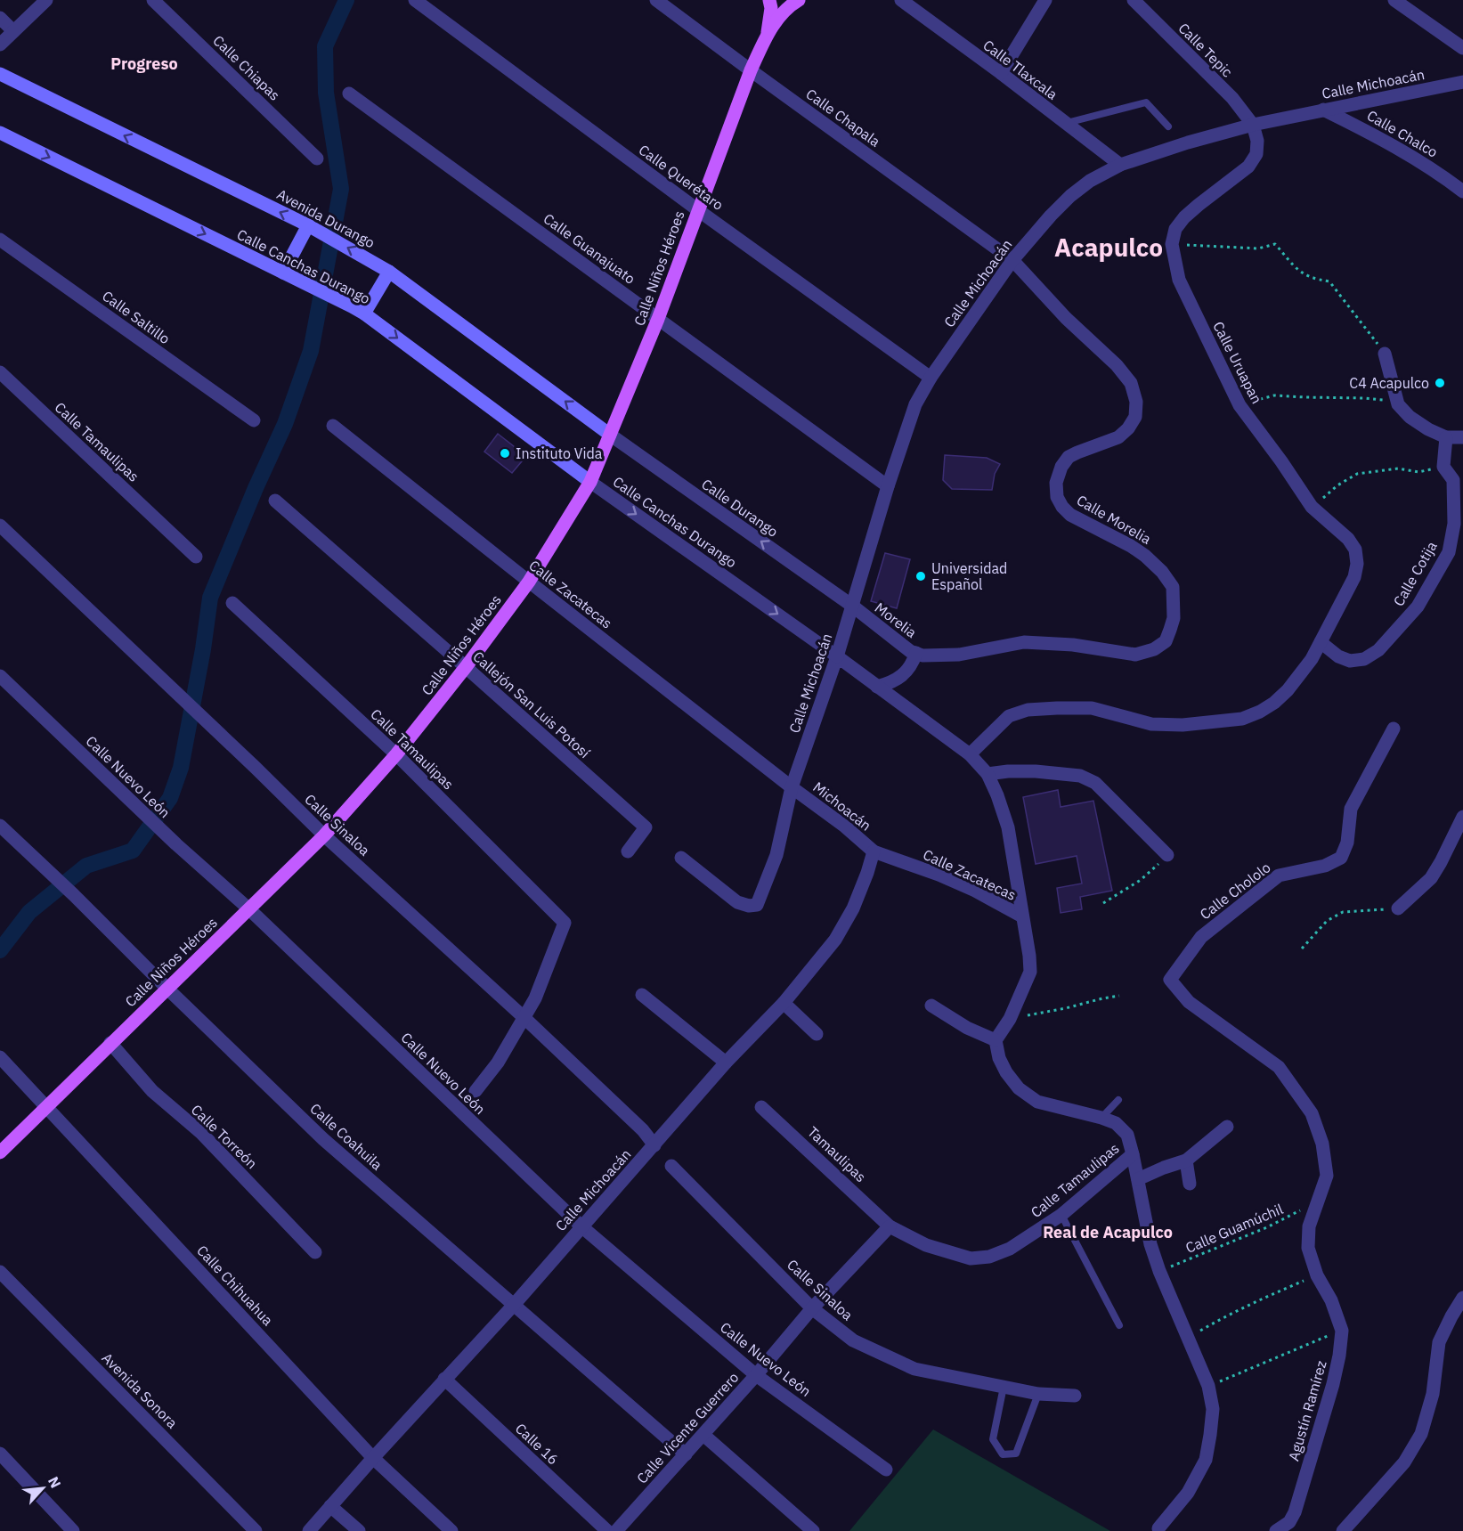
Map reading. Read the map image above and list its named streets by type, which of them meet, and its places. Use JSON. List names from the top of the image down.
{
  "streets": {
    "main road": ["Avenida Durango", "Calle Canchas Durango", "Calle Niños Héroes"],
    "street": [
      "Calle Tepic",
      "Calle Chiapas",
      "Calle Tlaxcala",
      "Calle Michoacán",
      "Calle Chapala",
      "Calle Chalco",
      "Calle Querétaro",
      "Calle Guanajuato",
      "Calle Saltillo",
      "Calle Uruapan",
      "Calle Tamaulipas",
      "Calle Durango",
      "Calle Morelia",
      "Calle Cotija",
      "Calle Zacatecas",
      "Morelia",
      "Callejón San Luis Potosí",
      "Calle Nuevo León",
      "Michoacán",
      "Calle Sinaloa",
      "Calle Chololo",
      "Calle Torreón",
      "Calle Coahuila",
      "Tamaulipas",
      "Calle Chihuahua",
      "Avenida Sonora",
      "Agustín Ramírez",
      "Calle Vicente Guerrero",
      "Calle 16"
    ],
    "path": ["Calle Guamúchil"]
  },
  "crossings": [
    ["Calle Tepic", "Calle Michoacán"],
    ["Calle Tlaxcala", "Calle Michoacán"],
    ["Calle Michoacán", "Calle Chapala"],
    ["Calle Michoacán", "Calle Chalco"],
    ["Calle Michoacán", "Calle Querétaro"],
    ["Calle Michoacán", "Calle Guanajuato"],
    ["Calle Michoacán", "Calle Canchas Durango"],
    ["Calle Michoacán", "Calle Durango"],
    ["Calle Michoacán", "Calle Morelia"],
    ["Calle Michoacán", "Calle Zacatecas"],
    ["Calle Michoacán", "Morelia"],
    ["Calle Michoacán", "Calle Nuevo León"],
    ["Calle Michoacán", "Michoacán"],
    ["Calle Michoacán", "Calle Sinaloa"],
    ["Calle Michoacán", "Calle Coahuila"],
    ["Calle Michoacán", "Calle Chihuahua"],
    ["Calle Michoacán", "Calle 16"],
    ["Calle Chapala", "Calle Niños Héroes"],
    ["Calle Chapala", "Calle Morelia"],
    ["Calle Querétaro", "Calle Niños Héroes"],
    ["Avenida Durango", "Calle Niños Héroes"],
    ["Avenida Durango", "Calle Durango"],
    ["Calle Guanajuato", "Calle Niños Héroes"],
    ["Calle Canchas Durango", "Calle Niños Héroes"],
    ["Calle Canchas Durango", "Calle Uruapan"],
    ["Calle Canchas Durango", "Calle Zacatecas"],
    ["Calle Niños Héroes", "Calle Tamaulipas"],
    ["Calle Niños Héroes", "Calle Durango"],
    ["Calle Niños Héroes", "Calle Zacatecas"],
    ["Calle Niños Héroes", "Callejón San Luis Potosí"],
    ["Calle Niños Héroes", "Calle Nuevo León"],
    ["Calle Niños Héroes", "Calle Sinaloa"],
    ["Calle Niños Héroes", "Calle Torreón"],
    ["Calle Niños Héroes", "Calle Coahuila"],
    ["Calle Niños Héroes", "Calle Chihuahua"],
    ["Calle Uruapan", "Calle Cotija"],
    ["Calle Tamaulipas", "Calle Sinaloa"],
    ["Calle Tamaulipas", "Tamaulipas"],
    ["Calle Tamaulipas", "Calle Vicente Guerrero"],
    ["Calle Durango", "Morelia"],
    ["Calle Morelia", "Morelia"],
    ["Calle Zacatecas", "Michoacán"],
    ["Calle Nuevo León", "Calle Vicente Guerrero"],
    ["Calle Sinaloa", "Calle Vicente Guerrero"],
    ["Calle Chololo", "Agustín Ramírez"],
    ["Calle Coahuila", "Calle Vicente Guerrero"],
    ["Tamaulipas", "Calle Vicente Guerrero"],
    ["Calle Guamúchil", "Agustín Ramírez"]
  ],
  "one_way": ["Avenida Durango", "Calle Canchas Durango", "Calle Durango"],
  "districts": ["Progreso", "Acapulco", "Real de Acapulco"],
  "places": ["C4 Acapulco", "Instituto Vida", "Universidad Español"],
  "north": "top right"
}
